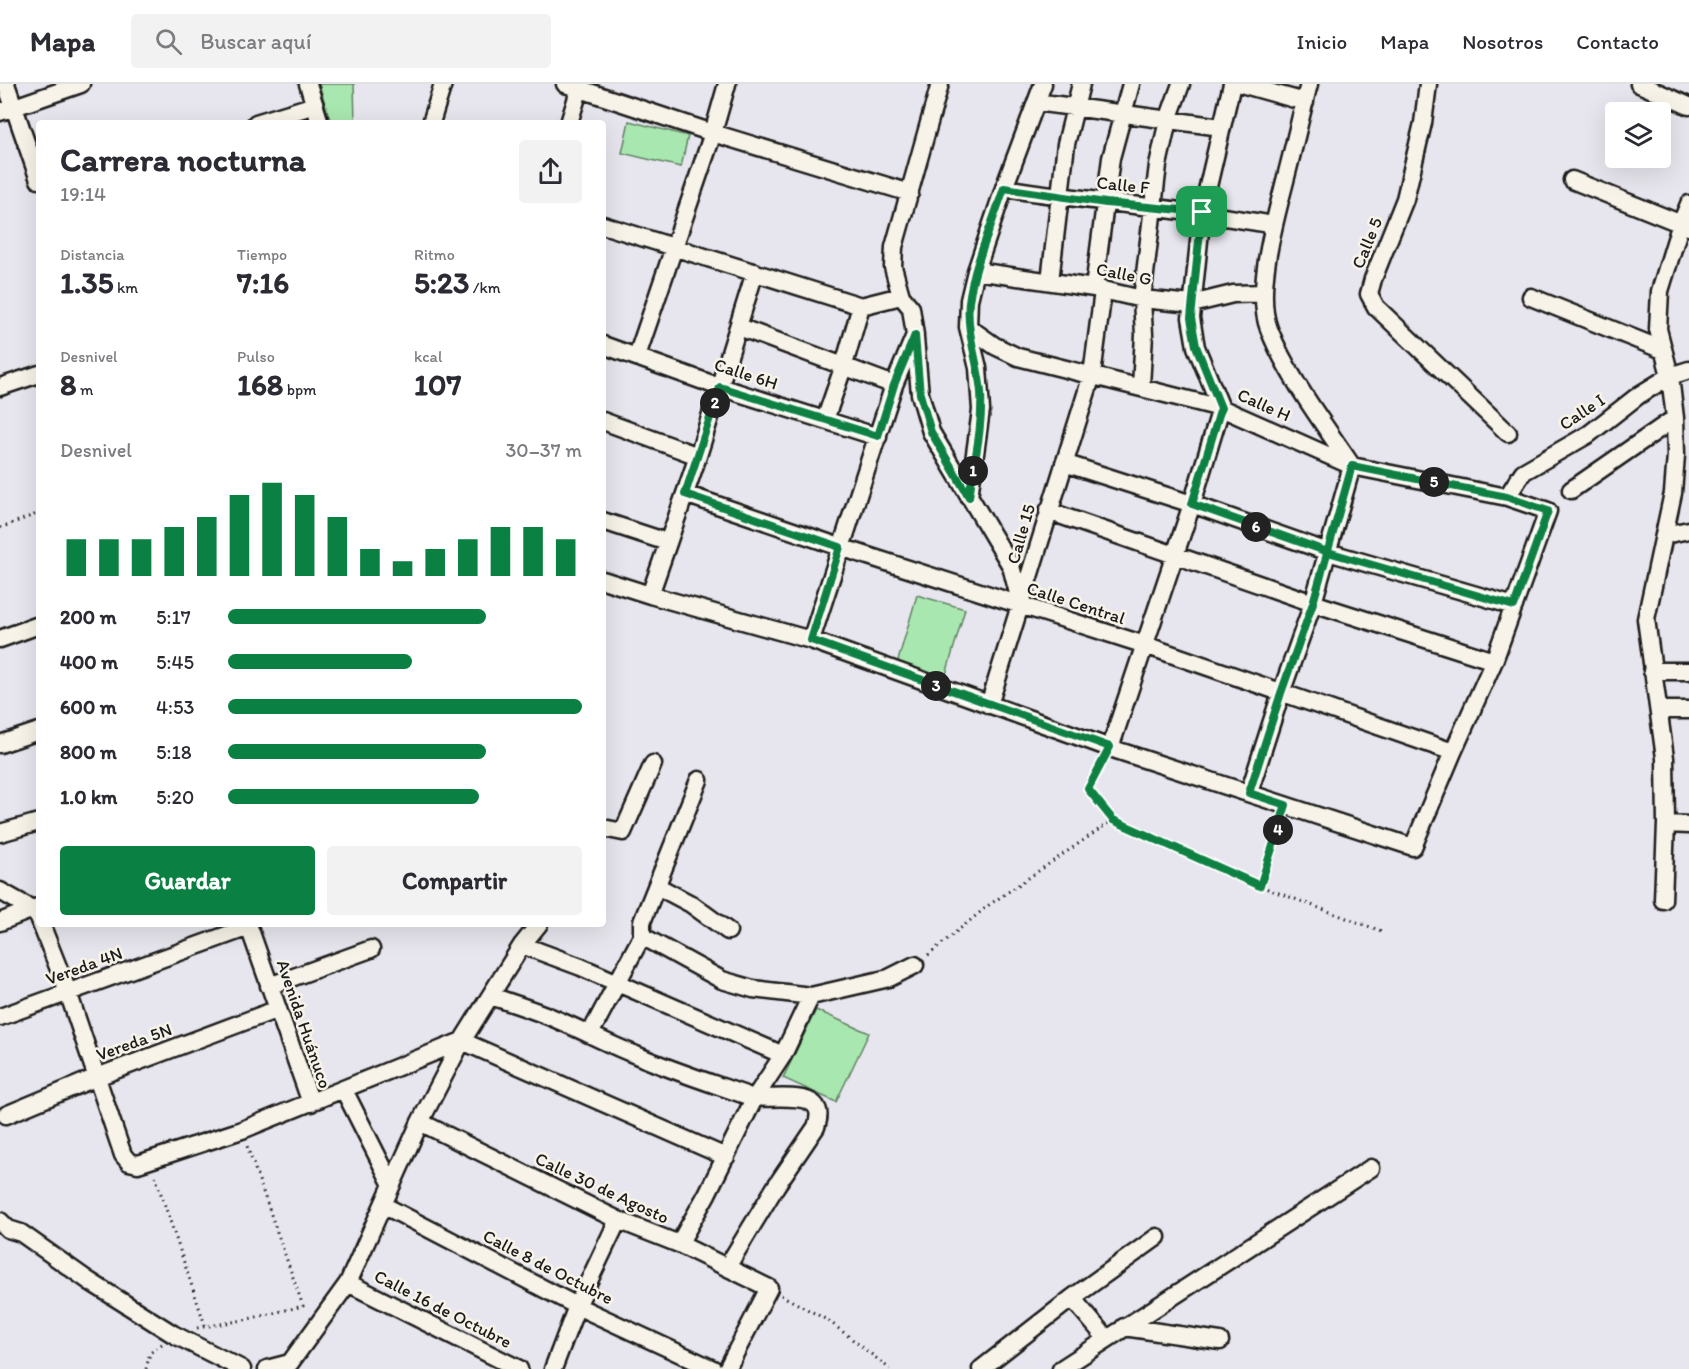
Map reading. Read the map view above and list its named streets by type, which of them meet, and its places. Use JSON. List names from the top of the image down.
{
  "streets": {
    "street": [
      "Calle F",
      "Calle 5",
      "Calle G",
      "Calle 6H",
      "Calle H",
      "Calle I",
      "Calle 15",
      "Calle Central",
      "Vereda 4N",
      "Avenida Huánuco",
      "Vereda 5N",
      "Calle 30 de Agosto",
      "Calle 8 de Octubre",
      "Calle 16 de Octubre"
    ]
  },
  "crossings": [
    ["Calle F", "Calle 15"],
    ["Calle G", "Calle 15"],
    ["Calle H", "Calle I"],
    ["Calle H", "Calle 15"],
    ["Calle 15", "Calle Central"],
    ["Avenida Huánuco", "Vereda 5N"]
  ],
  "page": {
    "header": "Mapa",
    "search": "Buscar aquí",
    "nav": [
      "Inicio",
      "Mapa",
      "Nosotros",
      "Contacto"
    ],
    "heading": ["Carrera nocturna", "19:14"],
    "stats": [
      ["Distancia", "1.35 km"],
      ["Tiempo", "7:16"],
      ["Ritmo", "5:23 /km"],
      ["Desnivel", "8 m"],
      ["Pulso", "168 bpm"],
      ["kcal", "107"]
    ],
    "pins": [
      "2",
      "1",
      "5",
      "6",
      "3",
      "4"
    ],
    "chart": ["Desnivel", "30–37 m"],
    "list": [
      {
        "name": "200 m",
        "note": "5:17"
      },
      {
        "name": "400 m",
        "note": "5:45"
      },
      {
        "name": "600 m",
        "note": "4:53"
      },
      {
        "name": "800 m",
        "note": "5:18"
      },
      {
        "name": "1.0 km",
        "note": "5:20"
      }
    ],
    "buttons": ["Guardar", "Compartir"]
  }
}
